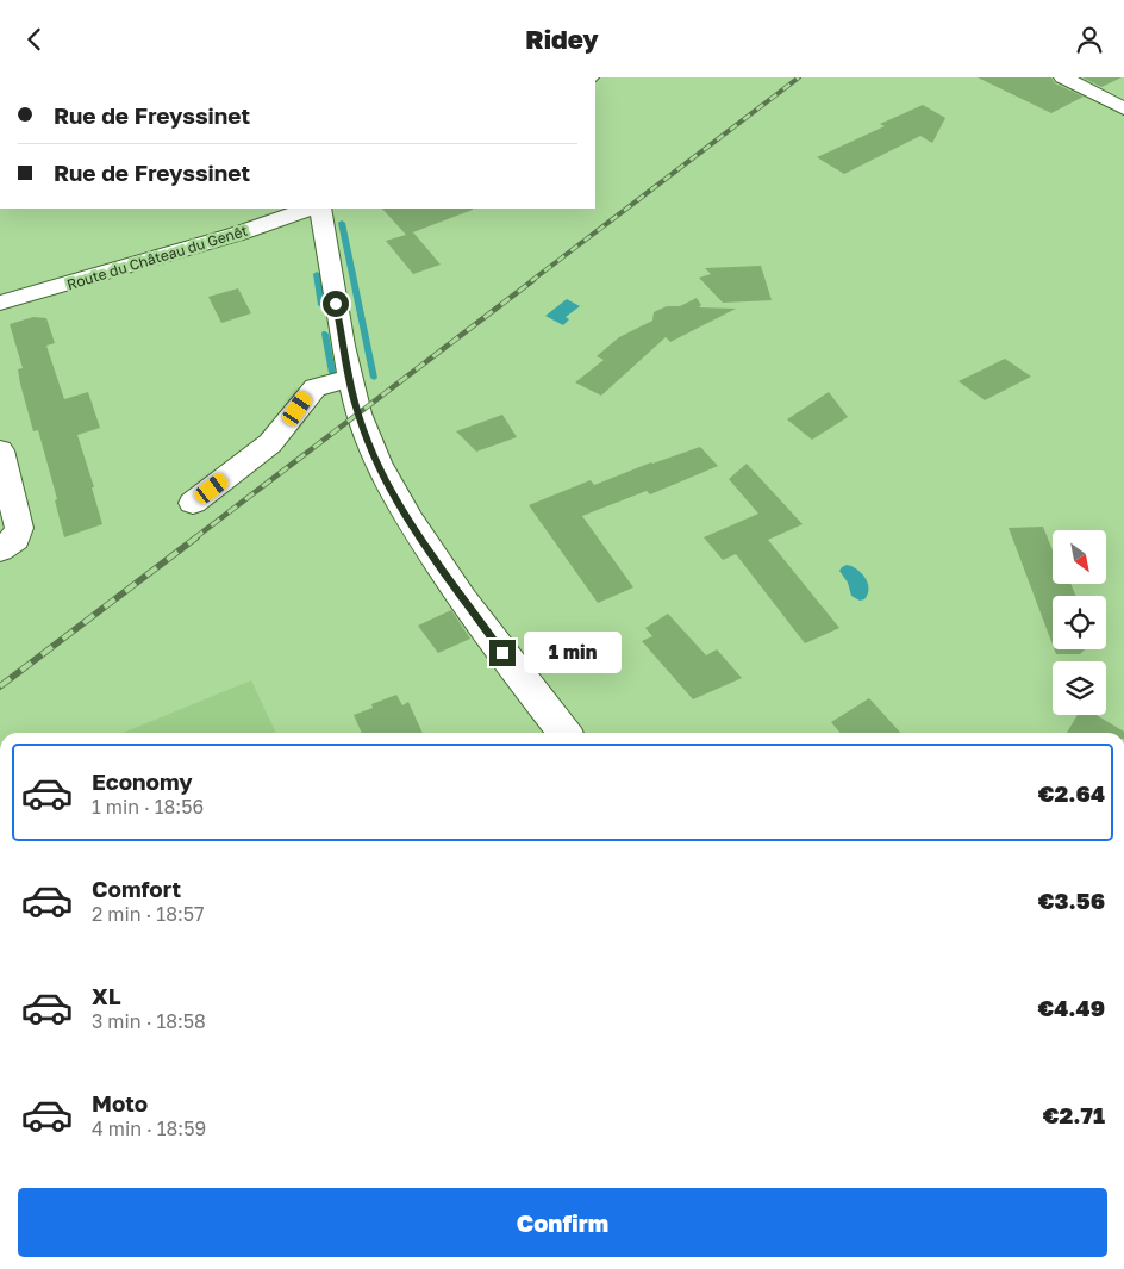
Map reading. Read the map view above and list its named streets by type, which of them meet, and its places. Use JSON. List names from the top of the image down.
{
  "streets": {
    "street": ["Route du Château du Genêt"]
  },
  "north": "bottom right",
  "page": {
    "header": "Ridey",
    "banner": ["Rue de Freyssinet", "Rue de Freyssinet"],
    "bubble": "1 min",
    "list": [
      {
        "name": "Economy",
        "note": "1 min · 18:56",
        "value": "€2.64"
      },
      {
        "name": "Comfort",
        "note": "2 min · 18:57",
        "value": "€3.56"
      },
      {
        "name": "XL",
        "note": "3 min · 18:58",
        "value": "€4.49"
      },
      {
        "name": "Moto",
        "note": "4 min · 18:59",
        "value": "€2.71"
      }
    ],
    "buttons": "Confirm"
  }
}
